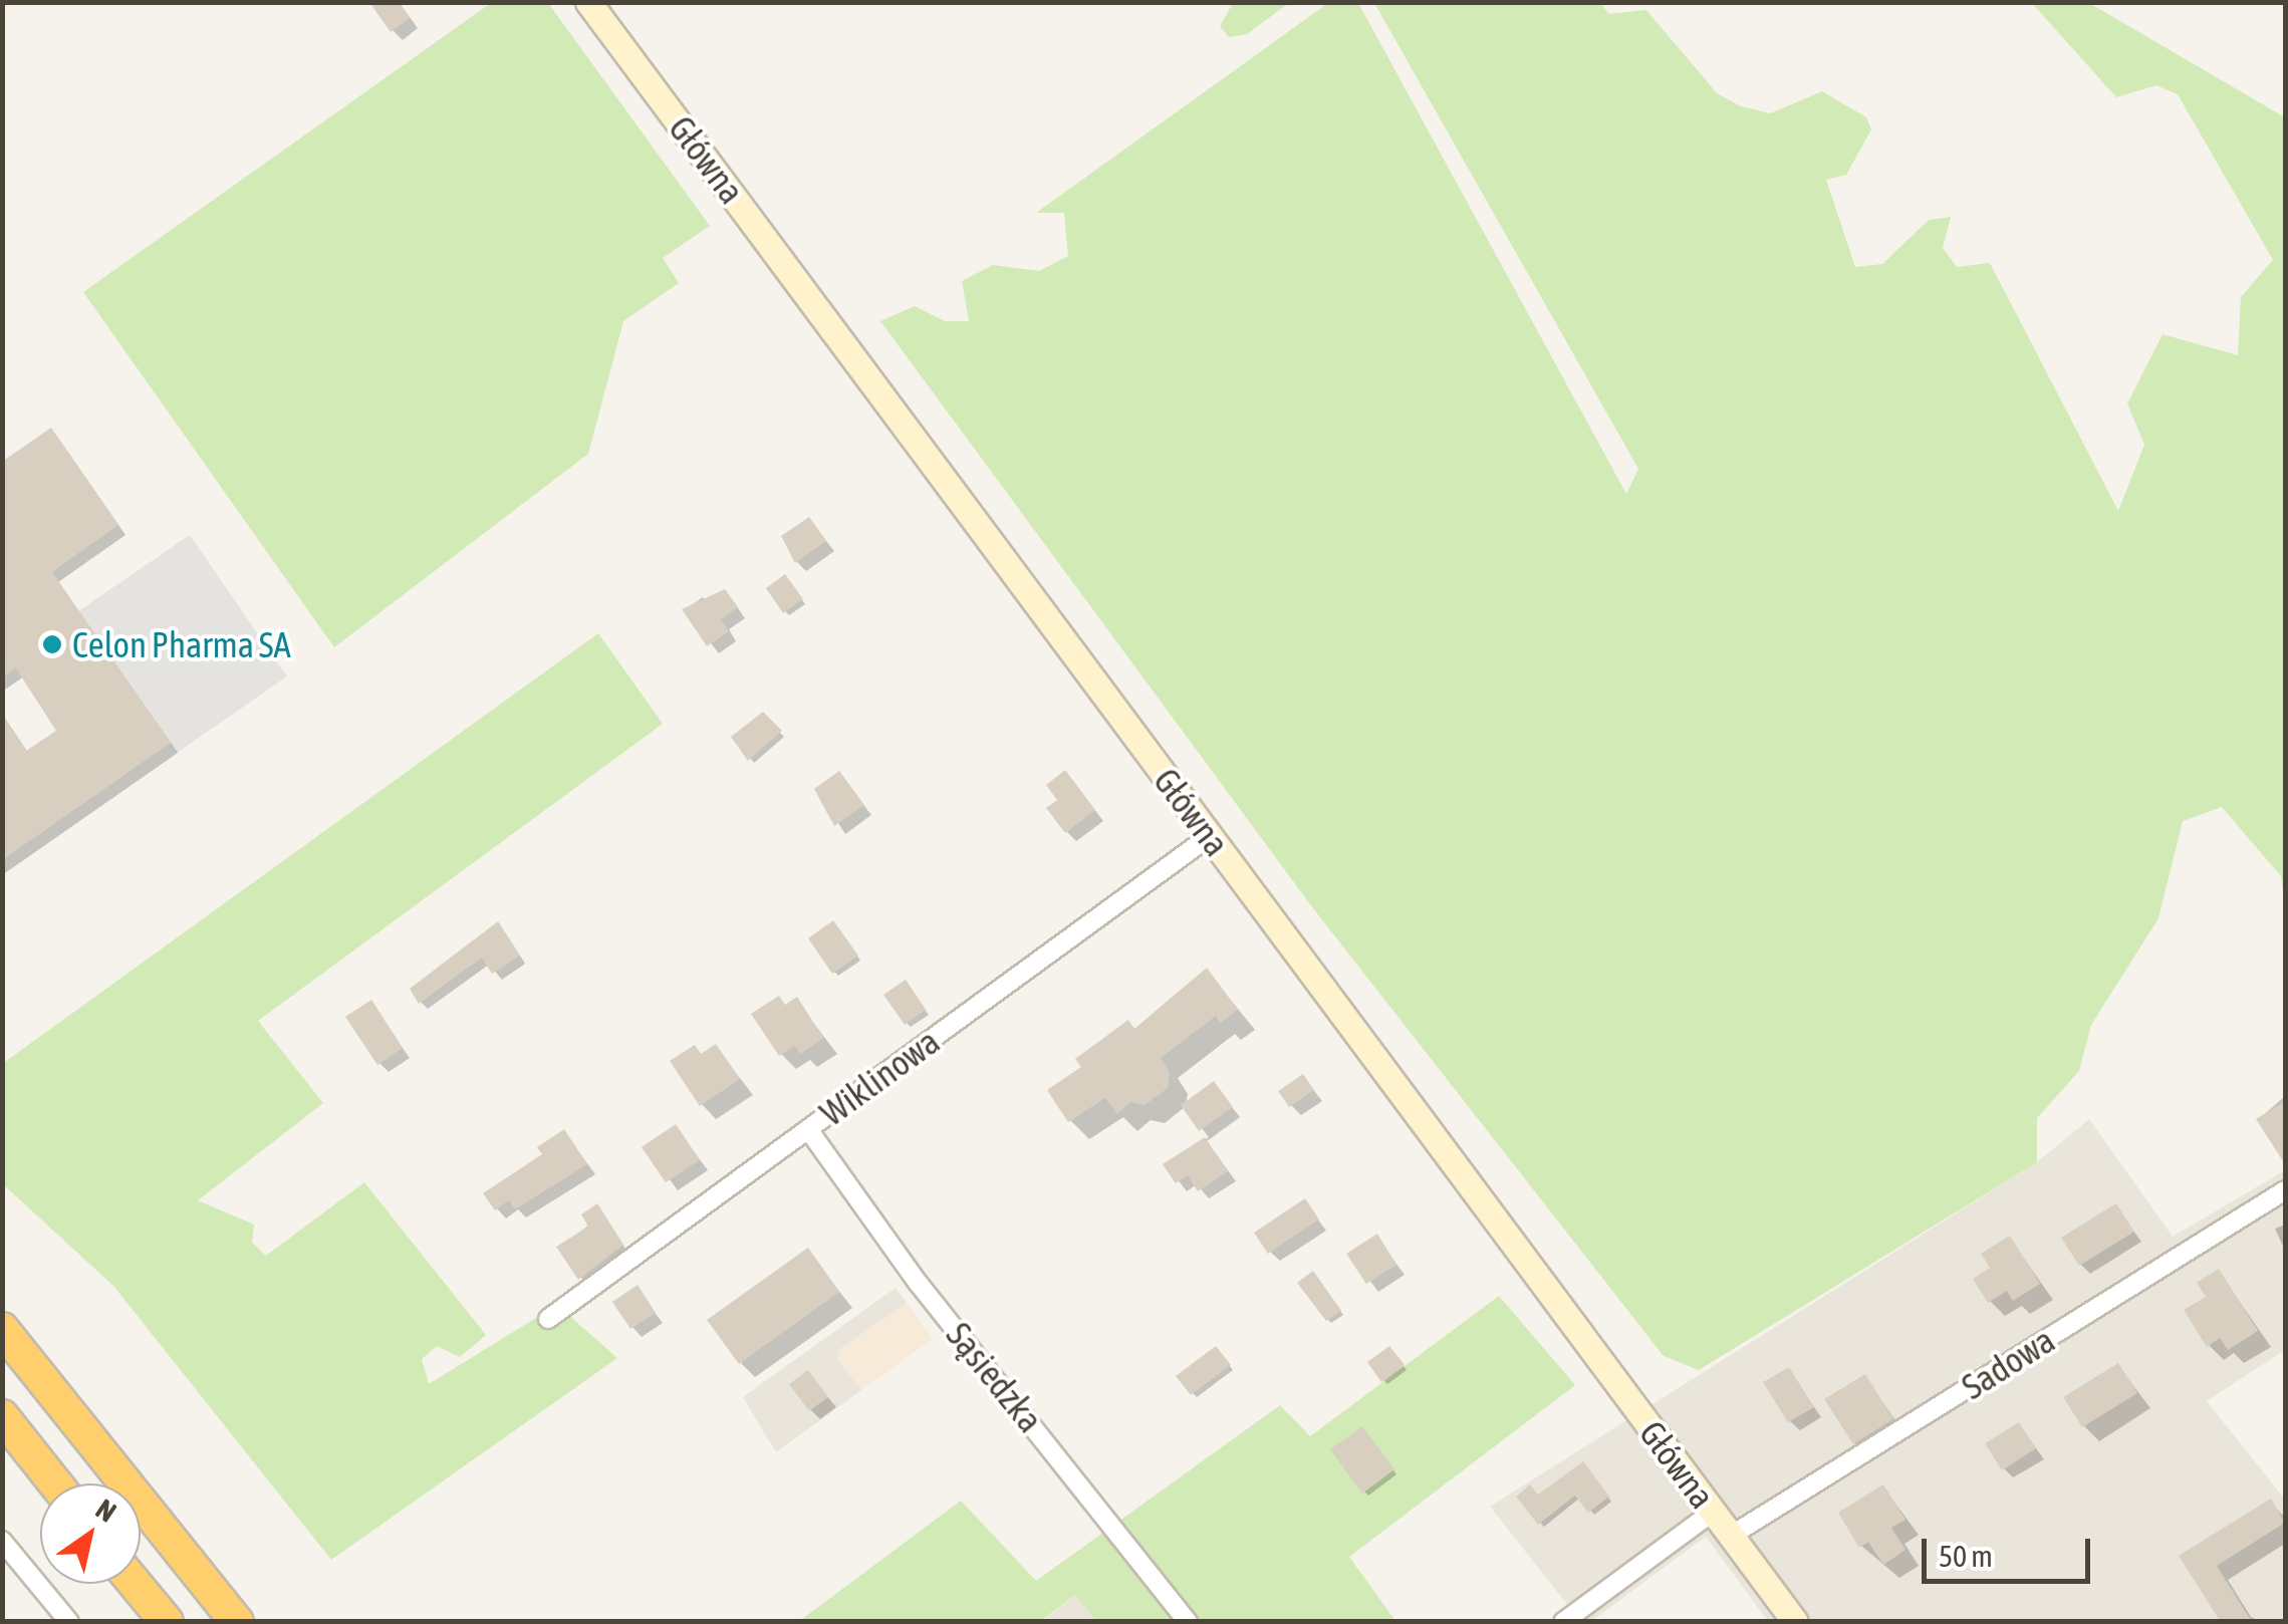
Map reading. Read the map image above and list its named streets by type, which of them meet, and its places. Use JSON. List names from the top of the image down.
{
  "streets": {
    "main road": ["Główna"],
    "street": ["Wiklinowa", "Sadowa", "Sąsiedzka"]
  },
  "crossings": [
    ["Główna", "Wiklinowa"],
    ["Główna", "Sadowa"],
    ["Wiklinowa", "Sąsiedzka"]
  ],
  "places": ["Celon Pharma SA"],
  "scale_bar": "50 m",
  "north": "top right"
}
